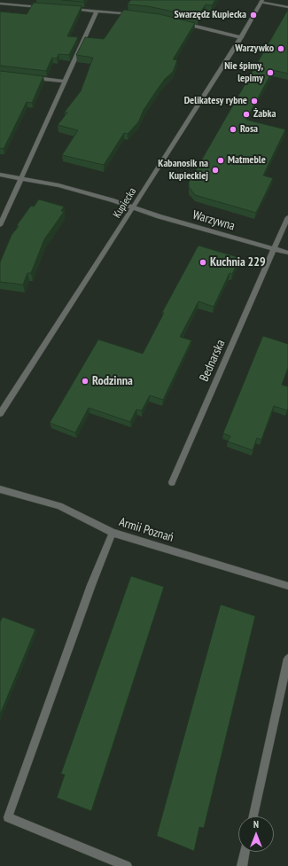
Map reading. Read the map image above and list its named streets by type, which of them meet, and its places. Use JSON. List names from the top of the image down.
{
  "streets": {
    "street": [
      "Kupiecka",
      "Warzywna",
      "Bednarska",
      "Armii Poznań"
    ]
  },
  "crossings": [
    ["Kupiecka", "Warzywna"],
    ["Warzywna", "Bednarska"]
  ],
  "places": [
    "Swarzędz Kupiecka",
    "Warzywko",
    "Nie śpimy, lepimy",
    "Delikatesy rybne",
    "Żabka",
    "Rosa",
    "Matmeble",
    "Kabanosik na Kupieckiej",
    "Kuchnia 229",
    "Rodzinna"
  ],
  "north": "top"
}
